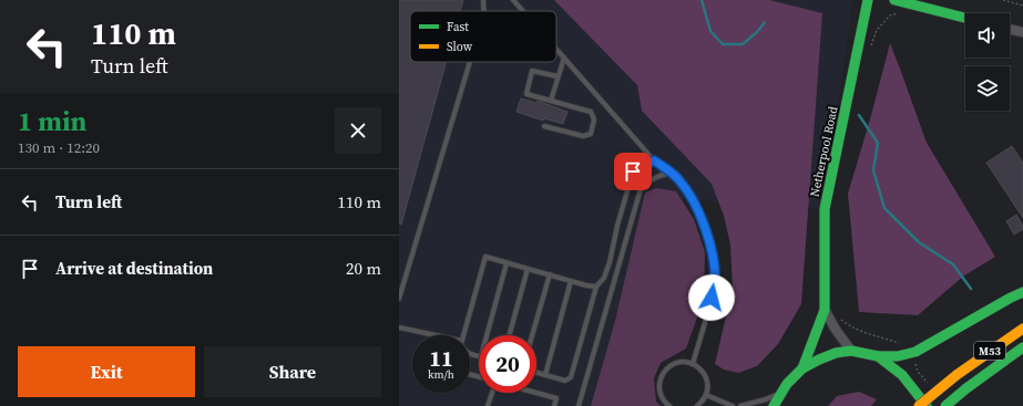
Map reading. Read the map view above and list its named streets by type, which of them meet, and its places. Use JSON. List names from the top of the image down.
{
  "streets": {
    "main road": ["Netherpool Road", "M53"]
  },
  "legend": ["Fast", "Slow"],
  "page": {
    "turn": ["110 m", "Turn left"],
    "heading": ["1 min", "130 m · 12:20"],
    "list": [
      {
        "name": "Turn left",
        "value": "110 m"
      },
      {
        "name": "Arrive at destination",
        "value": "20 m"
      }
    ],
    "speed": "11 km/h",
    "limit": "20",
    "buttons": ["Exit", "Share"]
  }
}
